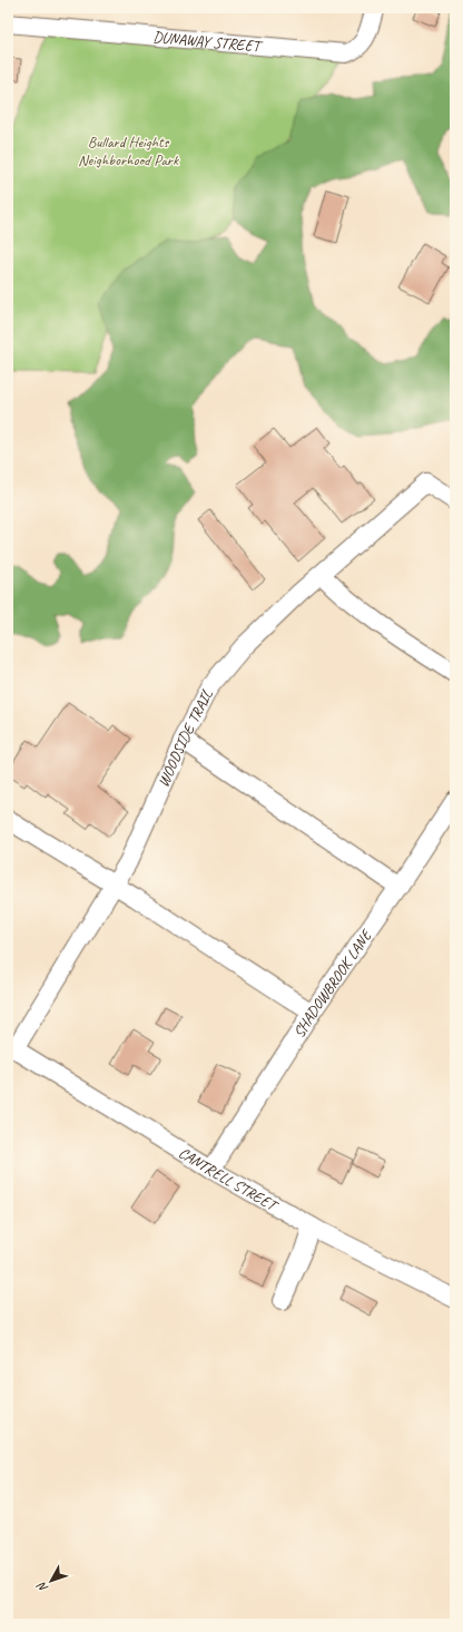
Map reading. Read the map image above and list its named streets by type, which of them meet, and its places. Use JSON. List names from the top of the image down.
{
  "streets": {
    "street": [
      "DUNAWAY STREET",
      "WOODSIDE TRAIL",
      "SHADOWBROOK LANE",
      "CANTRELL STREET"
    ]
  },
  "crossings": [
    ["WOODSIDE TRAIL", "CANTRELL STREET"],
    ["SHADOWBROOK LANE", "CANTRELL STREET"]
  ],
  "parks": ["Bullard Heights Neighborhood Park"],
  "north": "bottom left"
}
